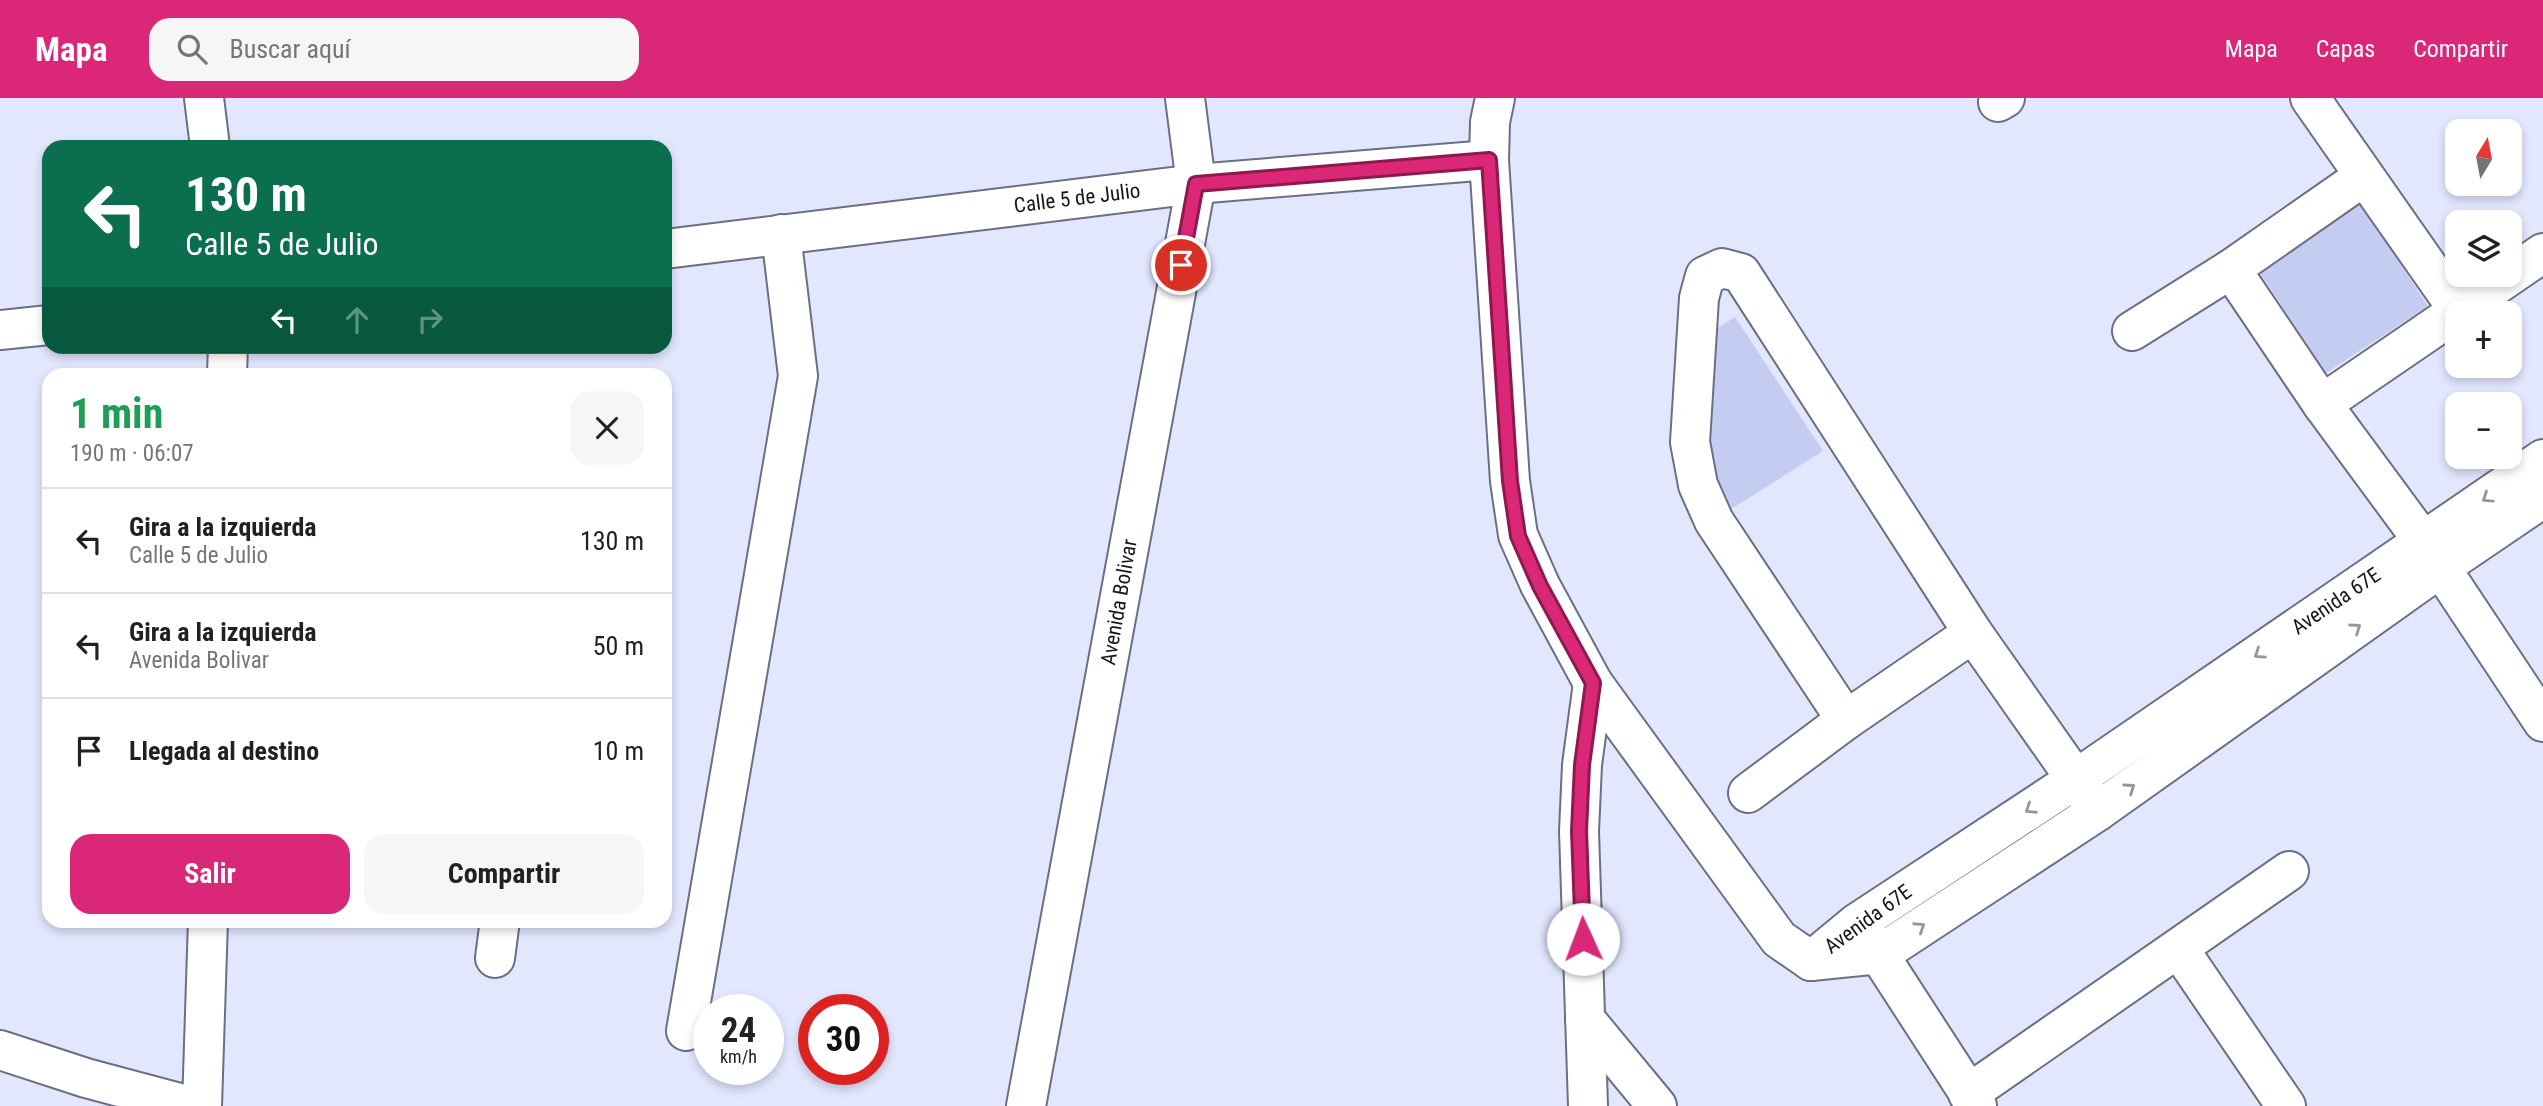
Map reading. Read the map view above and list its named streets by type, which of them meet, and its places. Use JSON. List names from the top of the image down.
{
  "streets": {
    "street": ["Calle 5 de Julio", "Avenida 67E", "Avenida Bolivar"]
  },
  "crossings": [
    ["Calle 5 de Julio", "Avenida Bolivar"]
  ],
  "north": "top",
  "page": {
    "header": "Mapa",
    "search": "Buscar aquí",
    "nav": ["Mapa", "Capas", "Compartir"],
    "map_buttons": ["+", "−"],
    "turn": ["130 m", "Calle 5 de Julio"],
    "heading": ["1 min", "190 m · 06:07"],
    "list": [
      {
        "name": "Gira a la izquierda",
        "note": "Calle 5 de Julio",
        "value": "130 m"
      },
      {
        "name": "Gira a la izquierda",
        "note": "Avenida Bolivar",
        "value": "50 m"
      },
      {
        "name": "Llegada al destino",
        "value": "10 m"
      }
    ],
    "buttons": ["Salir", "Compartir"],
    "speed": "24 km/h",
    "limit": "30"
  }
}
